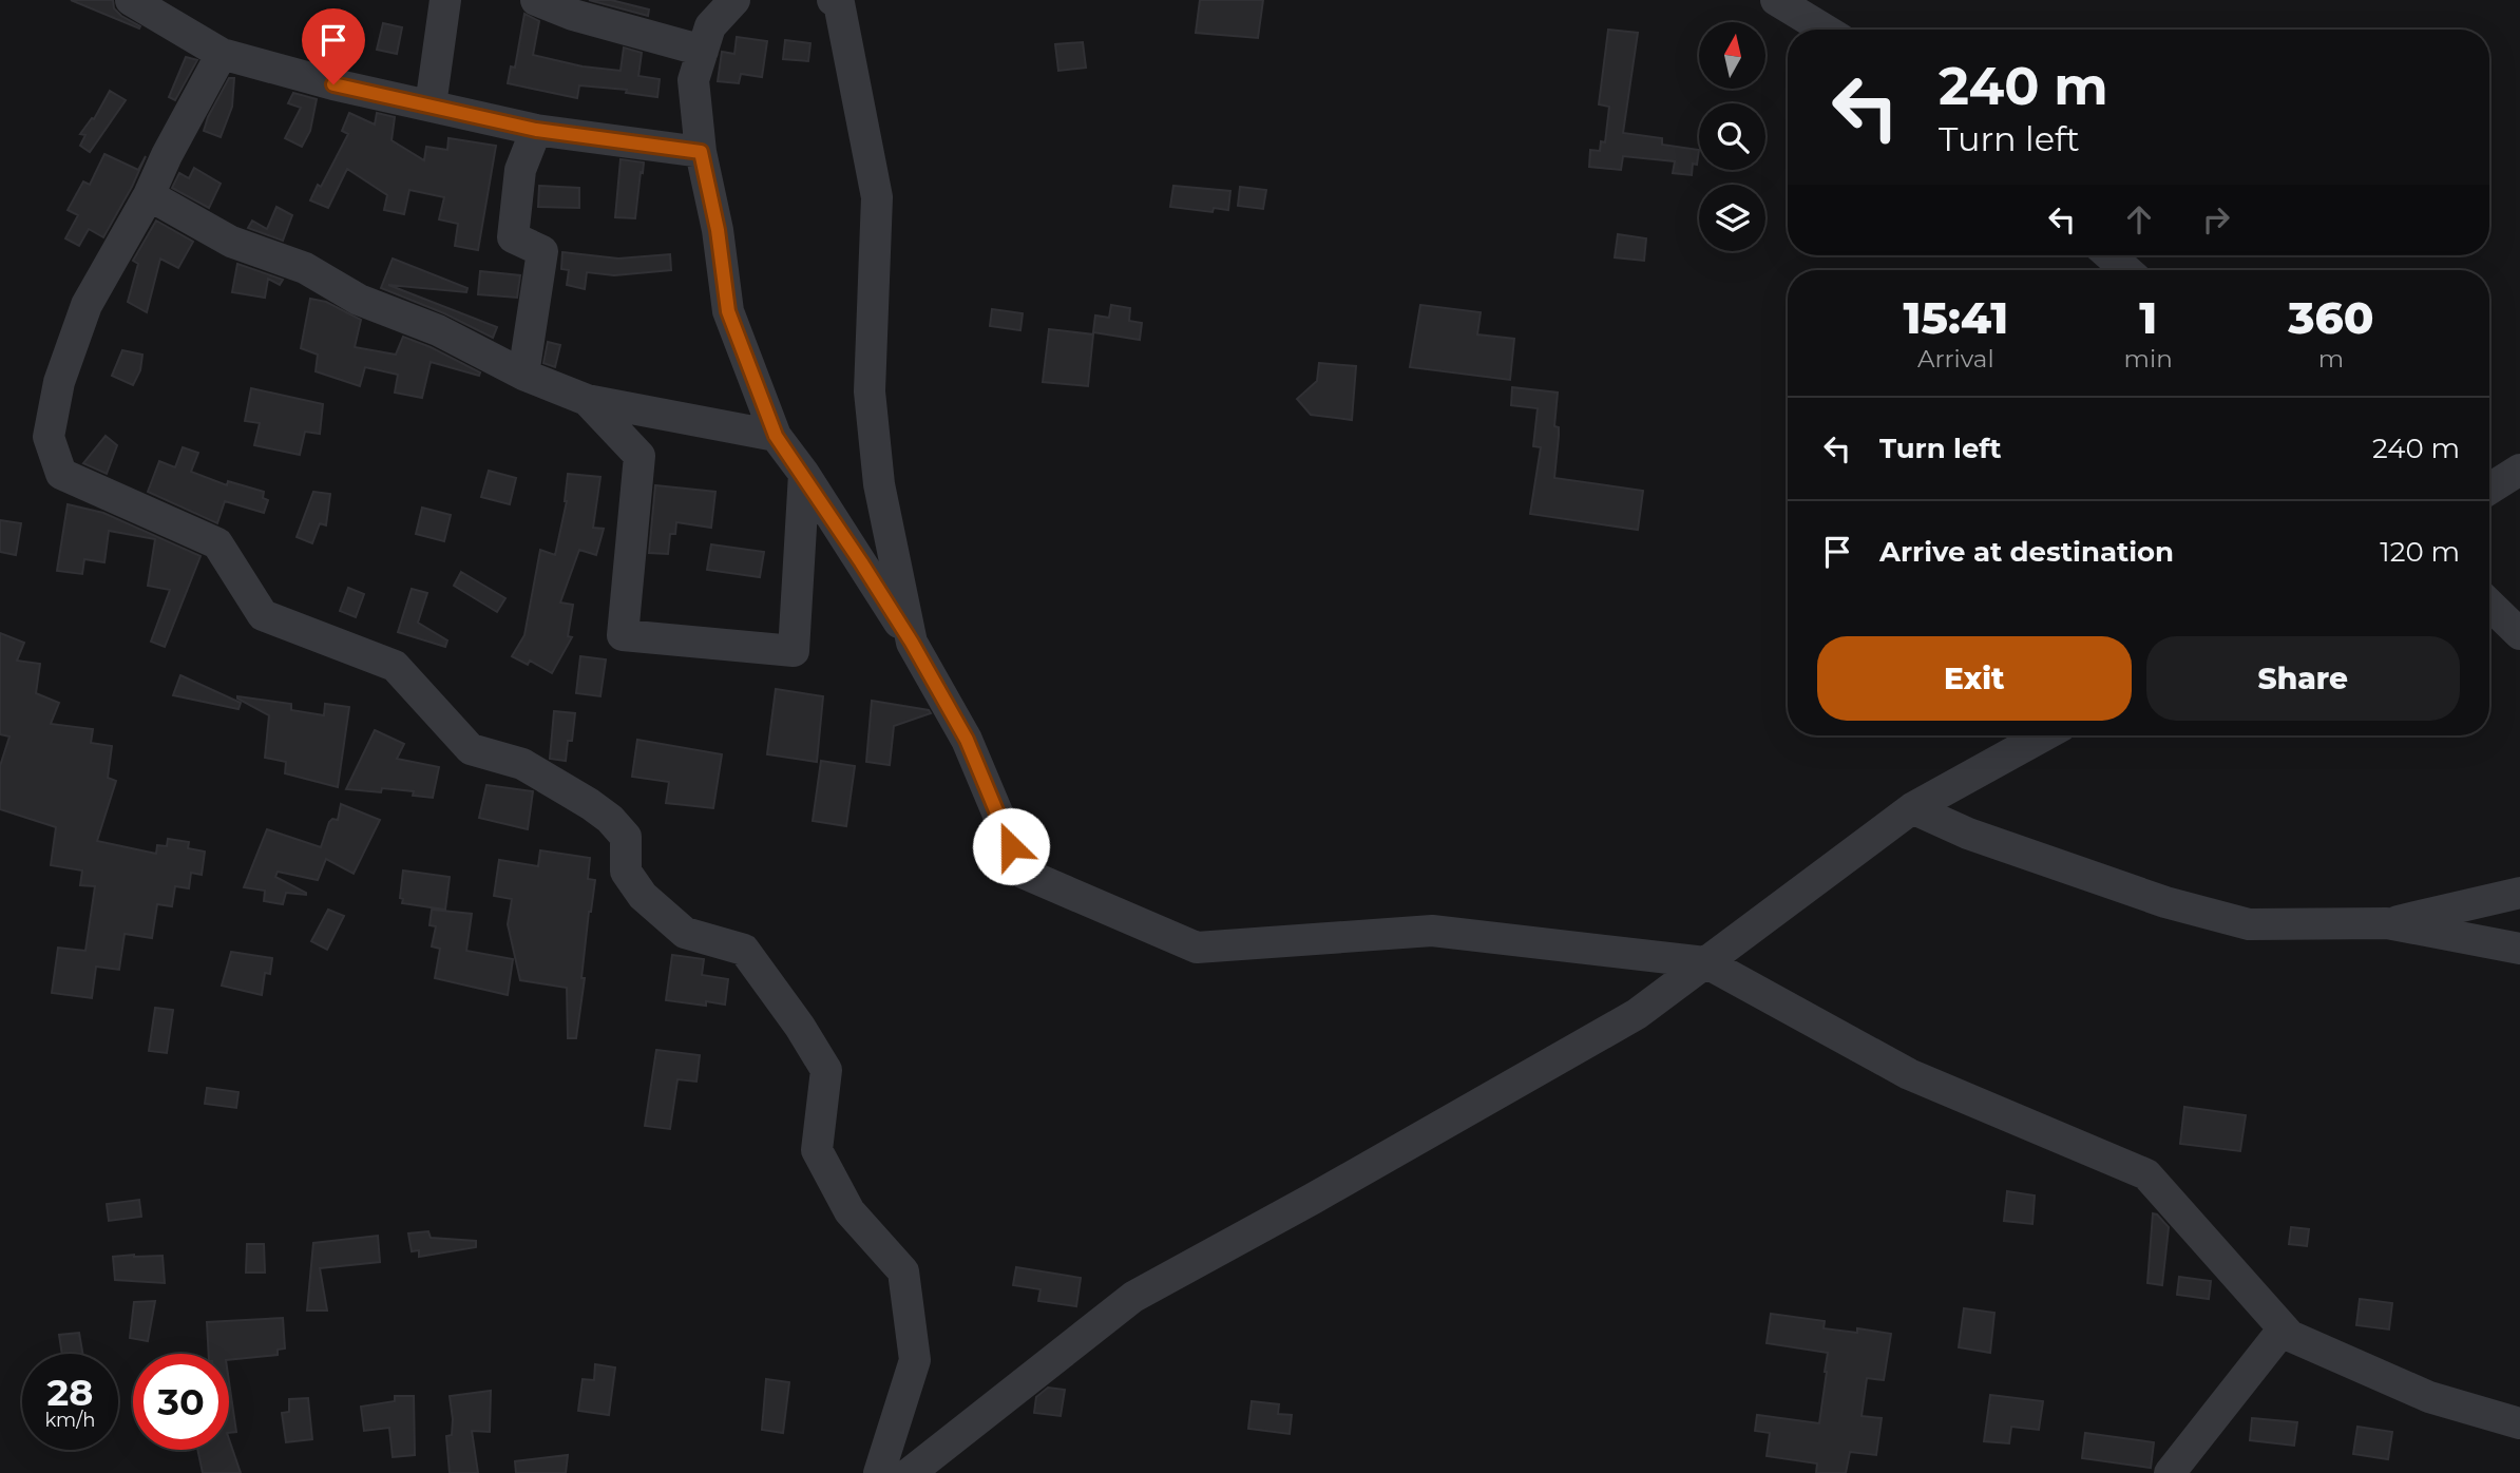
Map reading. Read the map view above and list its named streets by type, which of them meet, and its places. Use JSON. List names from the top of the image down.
{
  "north": "top",
  "page": {
    "turn": ["240 m", "Turn left"],
    "eta": [
      "15:41",
      "Arrival",
      "1",
      "min",
      "360",
      "m"
    ],
    "list": [
      {
        "name": "Turn left",
        "value": "240 m"
      },
      {
        "name": "Arrive at destination",
        "value": "120 m"
      }
    ],
    "buttons": ["Exit", "Share"],
    "speed": "28 km/h",
    "limit": "30"
  }
}
